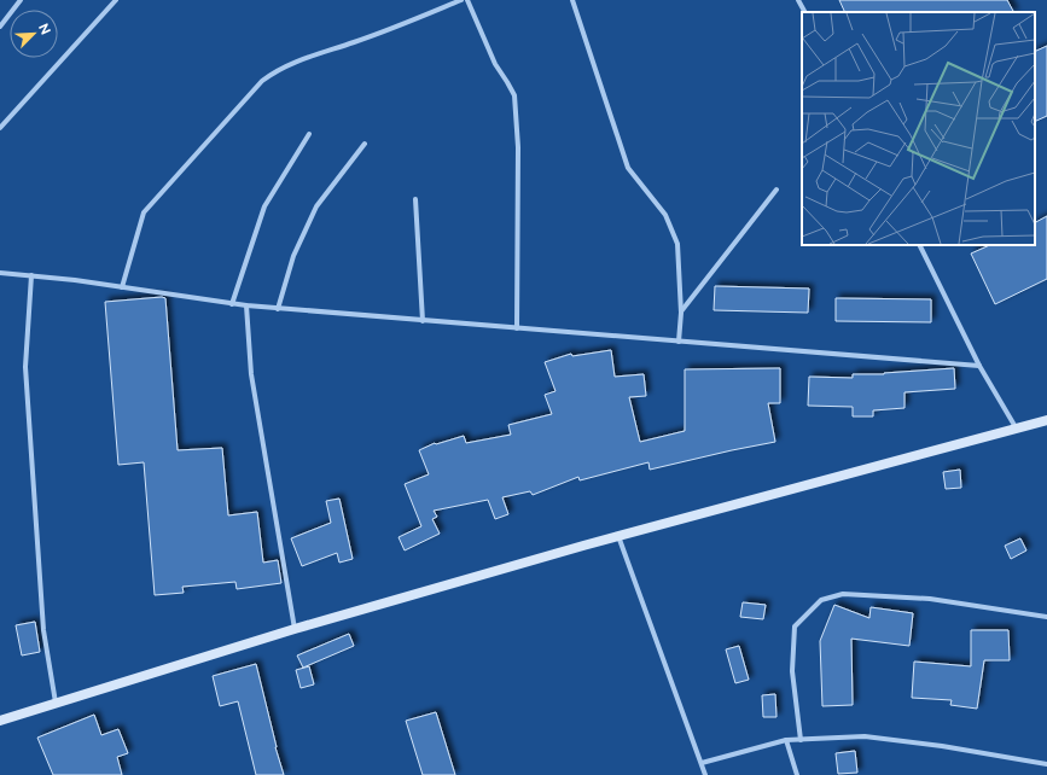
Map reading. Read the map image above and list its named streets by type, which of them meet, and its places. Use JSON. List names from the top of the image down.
{
  "north": "top right"
}
